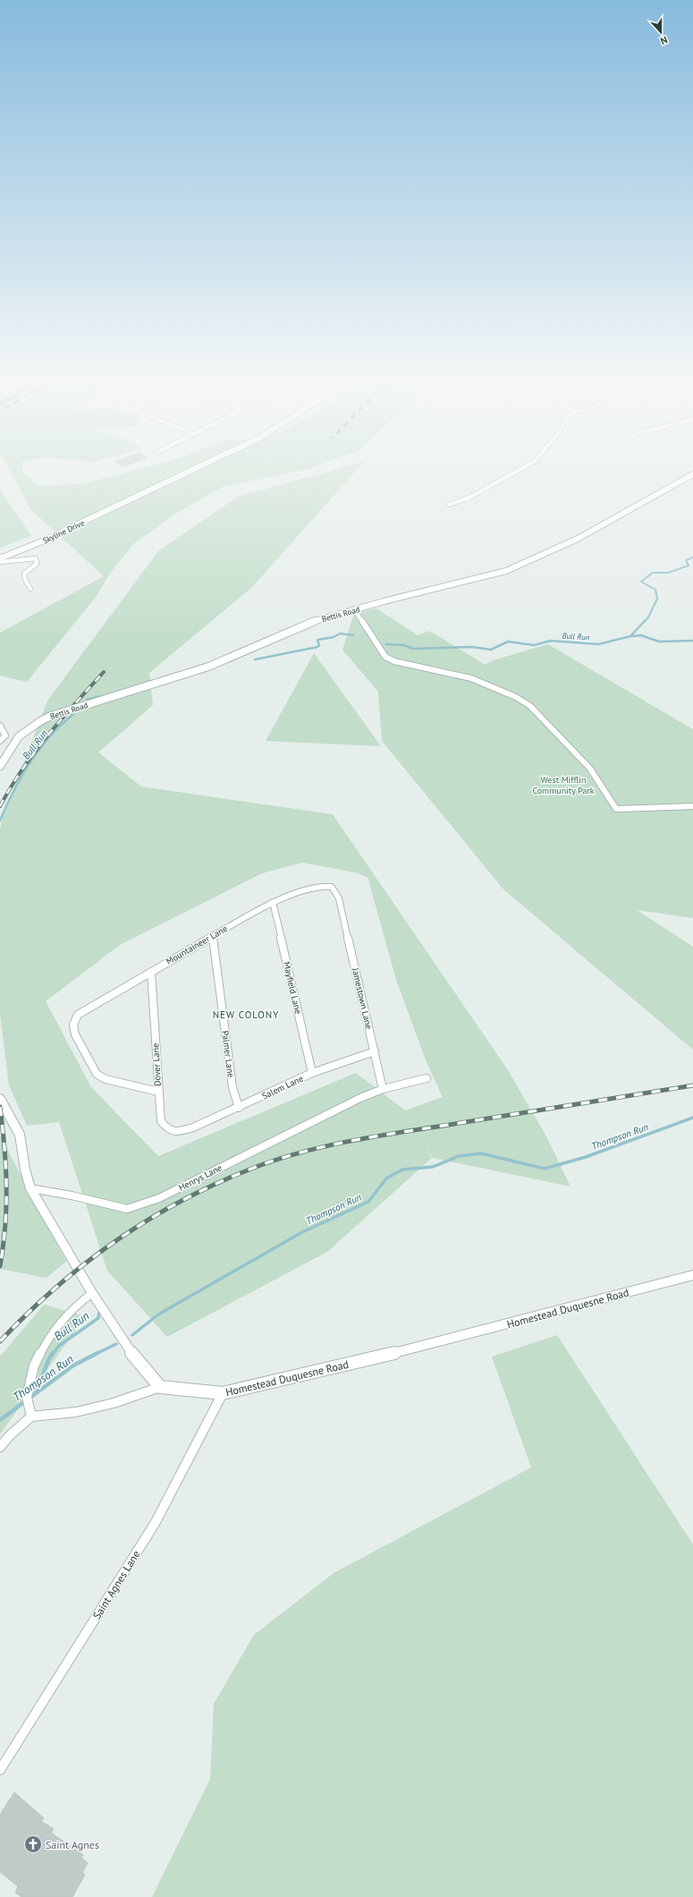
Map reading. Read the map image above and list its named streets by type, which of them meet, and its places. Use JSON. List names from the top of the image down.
{
  "streets": {
    "street": [
      "Skyline Drive",
      "Bettis Road",
      "Mountaineer Lane",
      "Mayfield Lane",
      "Jamestown Lane",
      "Palmer Lane",
      "Dover Lane",
      "Salem Lane",
      "Henrys Lane",
      "Homestead Duquesne Road",
      "Saint Agnes Lane"
    ]
  },
  "crossings": [
    ["Mountaineer Lane", "Mayfield Lane"],
    ["Mountaineer Lane", "Jamestown Lane"],
    ["Mountaineer Lane", "Palmer Lane"],
    ["Mountaineer Lane", "Dover Lane"],
    ["Mayfield Lane", "Salem Lane"],
    ["Jamestown Lane", "Salem Lane"],
    ["Jamestown Lane", "Henrys Lane"],
    ["Palmer Lane", "Salem Lane"],
    ["Dover Lane", "Salem Lane"],
    ["Homestead Duquesne Road", "Saint Agnes Lane"]
  ],
  "districts": ["NEW COLONY"],
  "water": ["Bull Run", "Thompson Run"],
  "parks": ["West Mifflin Community Park"],
  "places": {
    "church": ["Saint Agnes"]
  },
  "north": "bottom"
}
